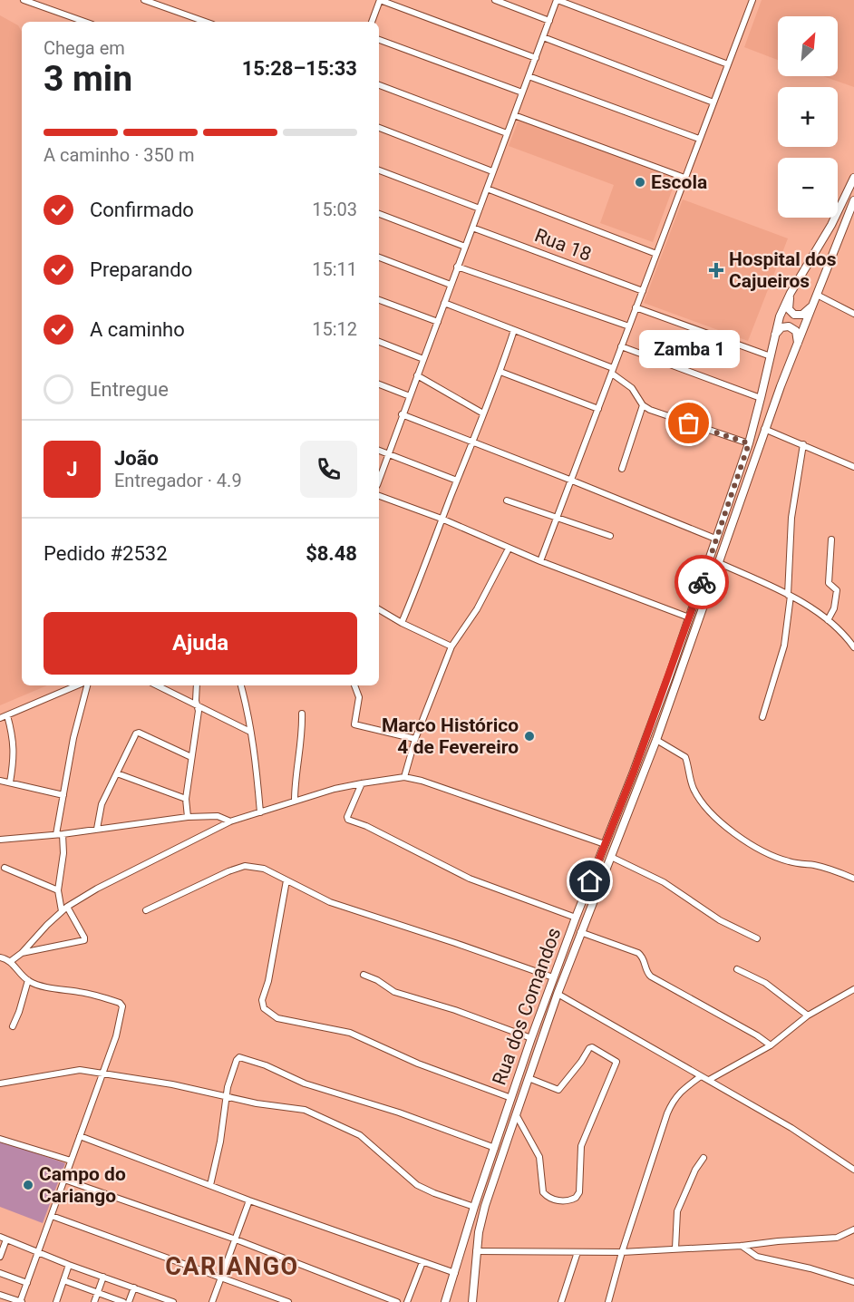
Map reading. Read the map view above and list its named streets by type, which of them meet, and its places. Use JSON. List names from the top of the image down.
{
  "streets": {
    "main road": ["Rua dos Comandos"],
    "street": ["Rua 18"]
  },
  "districts": ["CARIANGO"],
  "places": {
    "other": [
      "Escola",
      "Zamba 1",
      "Marco Histórico 4 de Fevereiro",
      "Campo do Cariango"
    ],
    "health": ["Hospital dos Cajueiros"]
  },
  "north": "top right",
  "page": {
    "map_buttons": ["+", "−"],
    "heading": ["3 min", "Chega em", "15:28–15:33"],
    "panel": [
      "João",
      "Entregador · 4.9",
      "Pedido #2532",
      "$8.48"
    ],
    "bar": "A caminho · 350 m",
    "list": [
      ["Confirmado", "15:03"],
      ["Preparando", "15:11"],
      ["A caminho", "15:12"],
      "Entregue"
    ],
    "bubble": "Zamba 1",
    "round": "J",
    "buttons": "Ajuda"
  }
}
